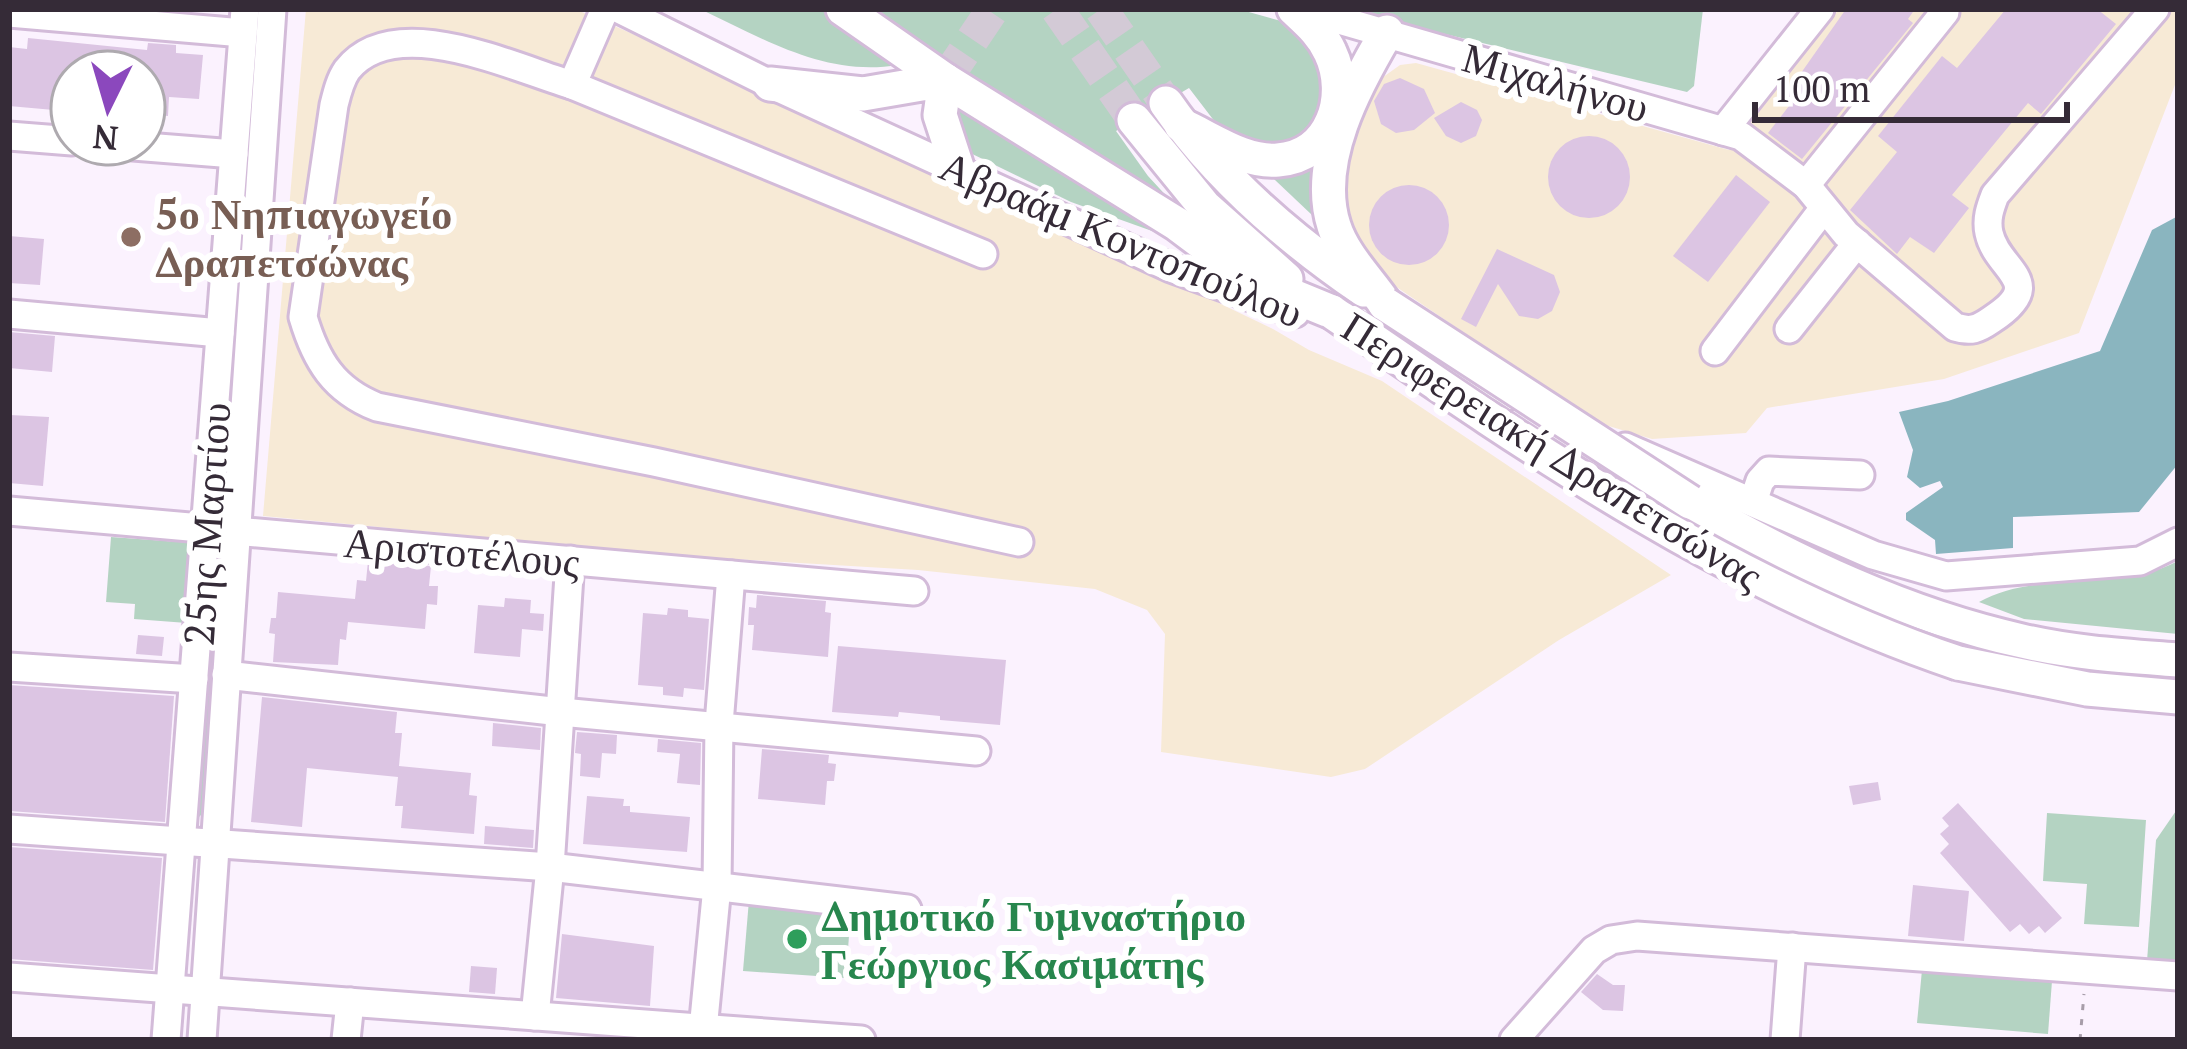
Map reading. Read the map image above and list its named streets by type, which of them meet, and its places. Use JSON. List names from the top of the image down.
{
  "streets": {
    "main road": ["Περιφερειακή Δραπετσώνας"],
    "street": [
      "Μιχαλήνου",
      "Αβραάμ Κοντοπούλου",
      "25ης Μαρτίου",
      "Αριστοτέλους"
    ]
  },
  "crossings": [
    ["25ης Μαρτίου", "Αριστοτέλους"]
  ],
  "places": ["5ο Νηπιαγωγείο Δραπετσώνας", "Δημοτικό Γυμναστήριο Γεώργιος Κασιμάτης"],
  "scale_bar": "100 m",
  "north": "bottom"
}
